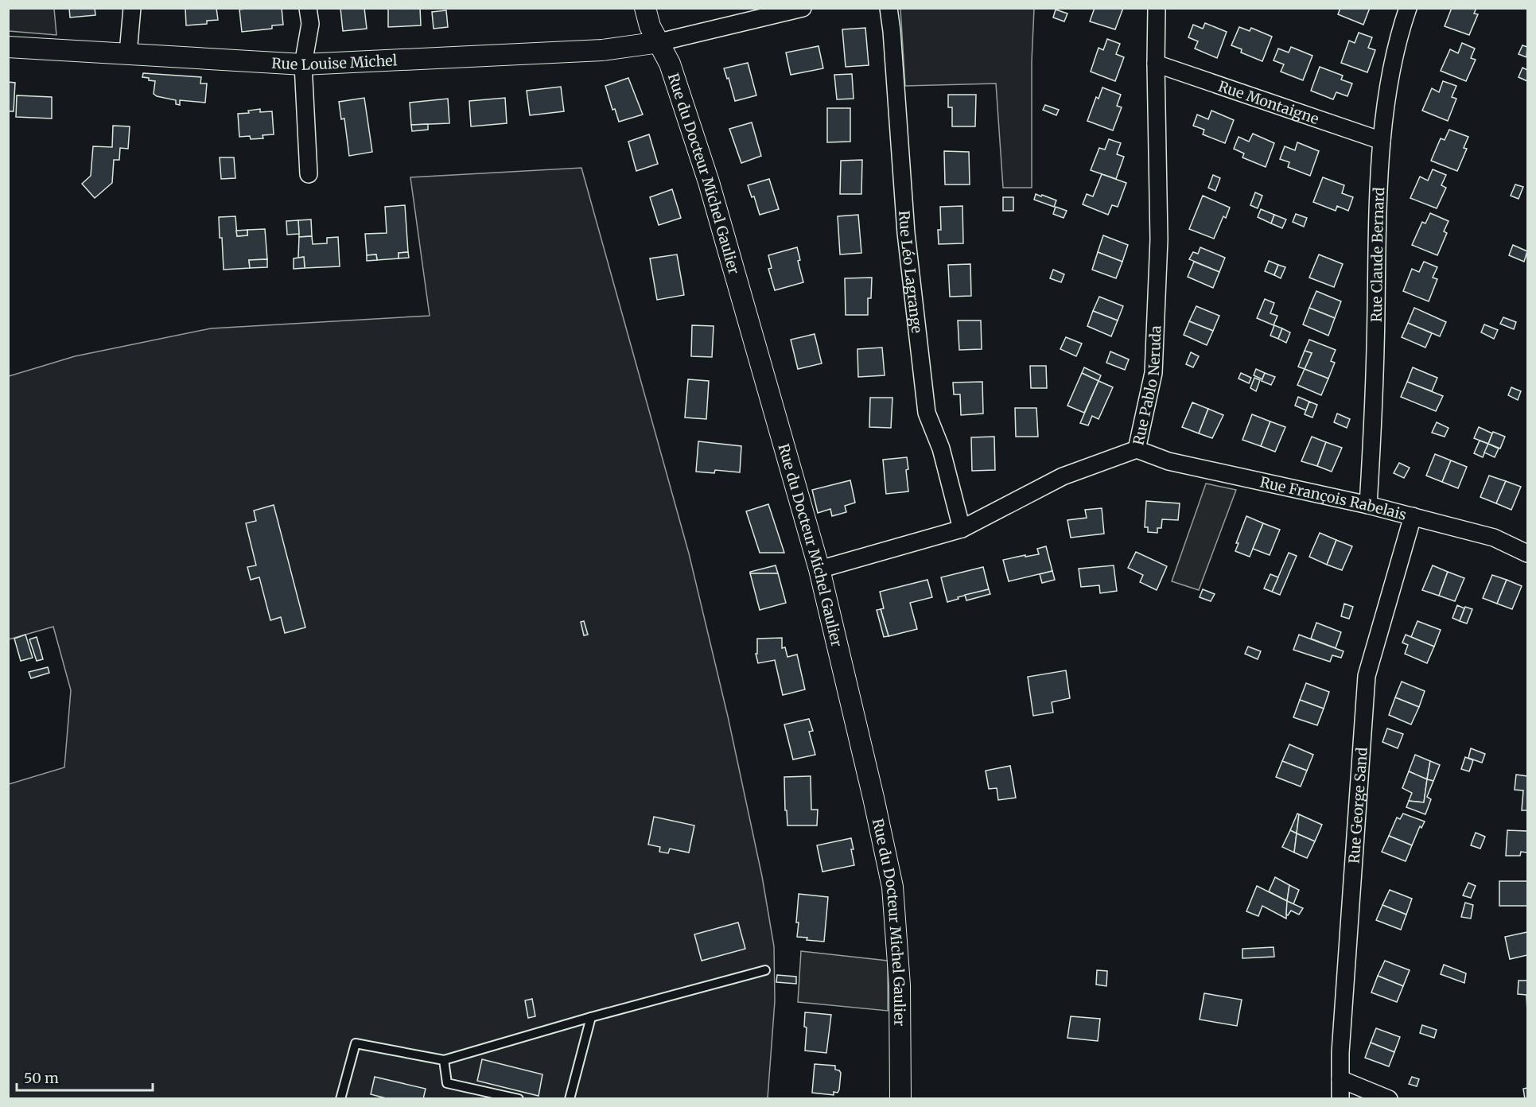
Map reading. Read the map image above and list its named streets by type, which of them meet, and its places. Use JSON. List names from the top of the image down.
{
  "streets": {
    "street": [
      "Rue Louise Michel",
      "Rue Montaigne",
      "Rue du Docteur Michel Gaulier",
      "Rue Claude Bernard",
      "Rue Léo Lagrange",
      "Rue Pablo Neruda",
      "Rue François Rabelais",
      "Rue George Sand"
    ]
  },
  "crossings": [
    ["Rue Louise Michel", "Rue du Docteur Michel Gaulier"],
    ["Rue Montaigne", "Rue Claude Bernard"],
    ["Rue Montaigne", "Rue Pablo Neruda"],
    ["Rue du Docteur Michel Gaulier", "Rue Pablo Neruda"],
    ["Rue Claude Bernard", "Rue François Rabelais"],
    ["Rue Léo Lagrange", "Rue Pablo Neruda"],
    ["Rue Pablo Neruda", "Rue François Rabelais"],
    ["Rue François Rabelais", "Rue George Sand"]
  ],
  "scale_bar": "50 m"
}
